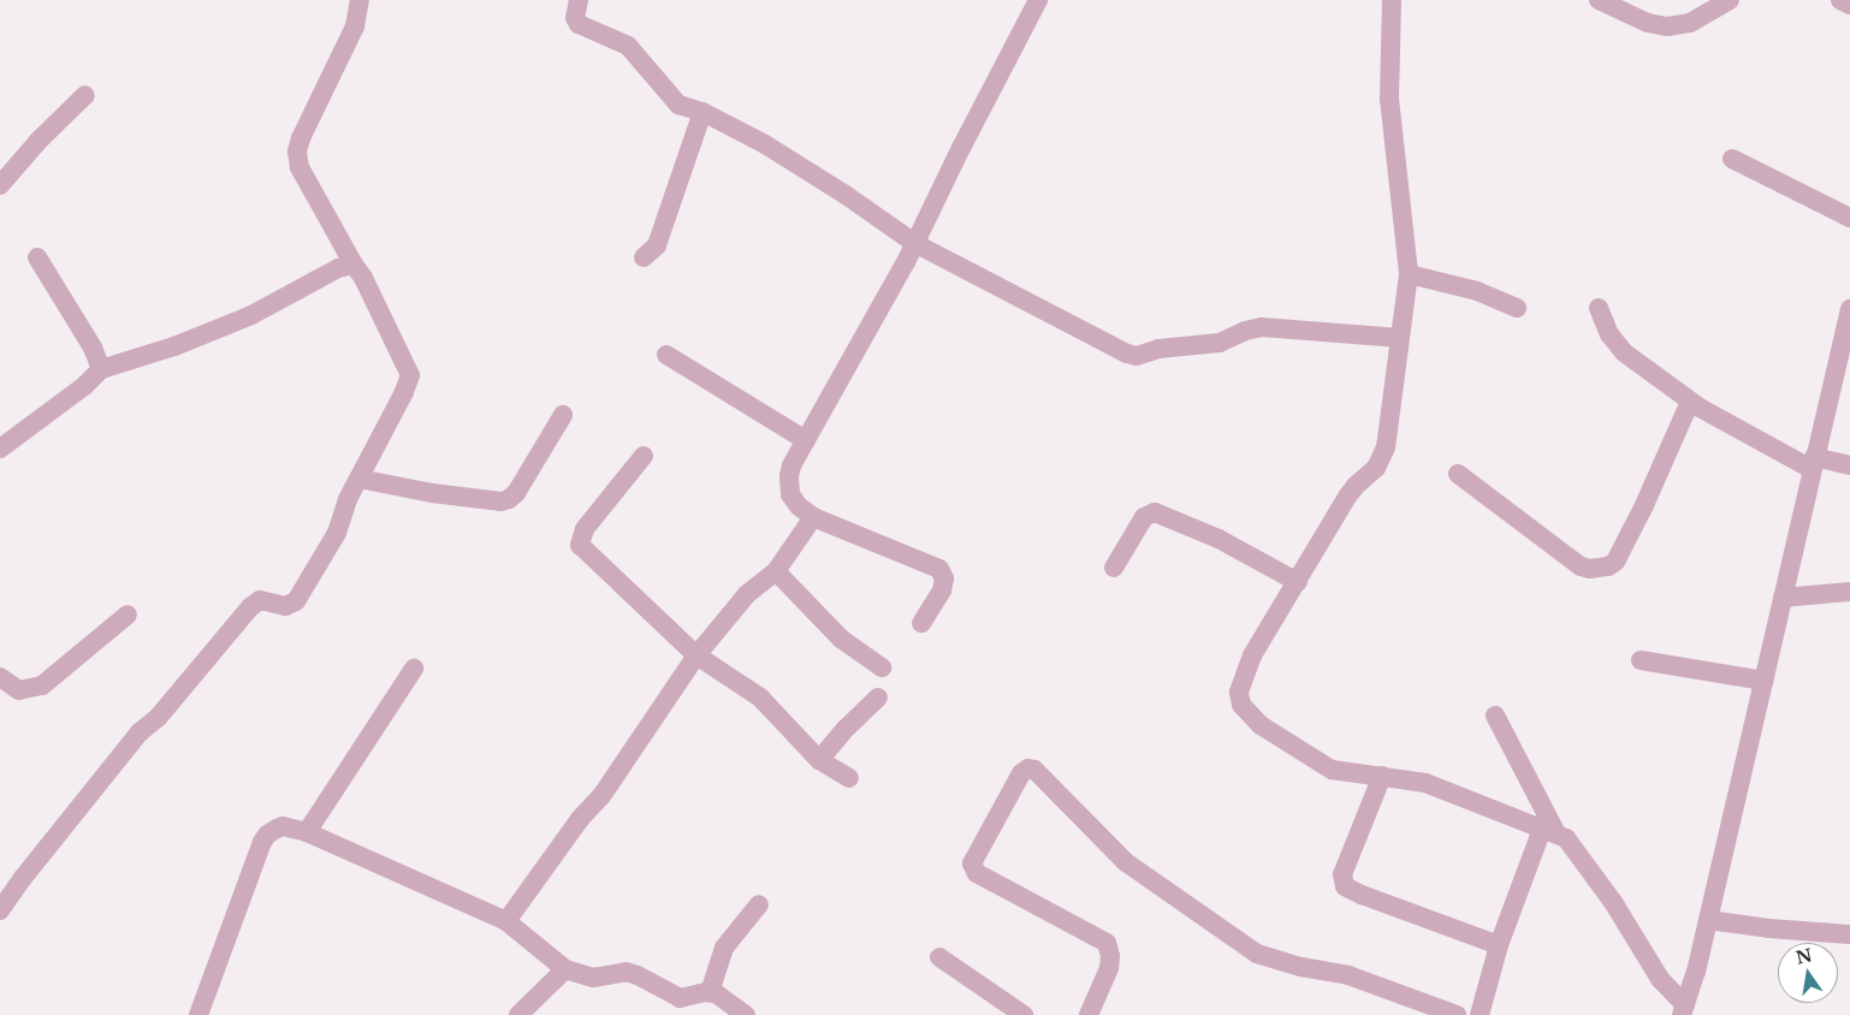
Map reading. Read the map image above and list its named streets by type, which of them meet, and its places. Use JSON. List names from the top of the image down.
{
  "north": "top"
}
